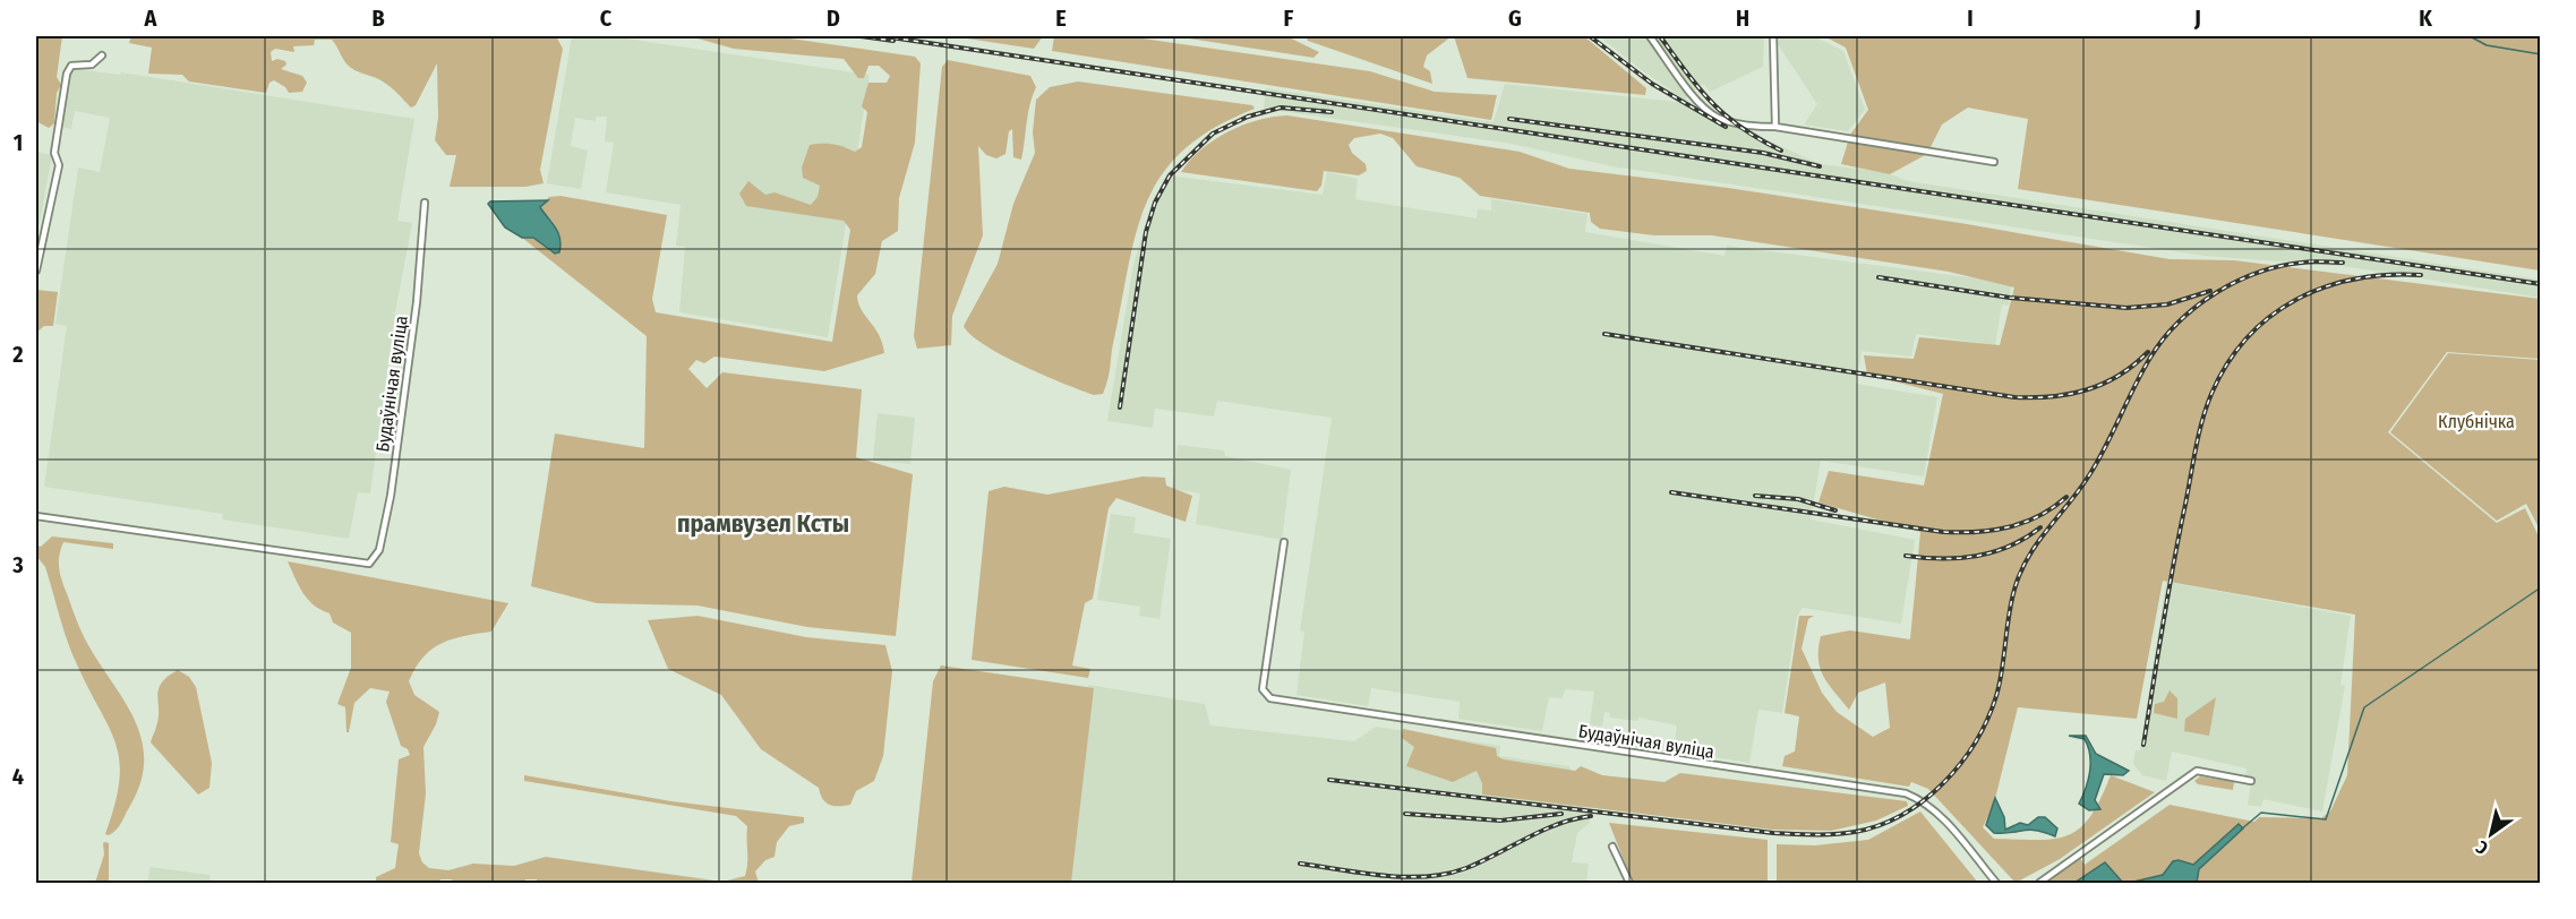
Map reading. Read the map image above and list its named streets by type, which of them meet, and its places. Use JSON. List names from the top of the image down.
{
  "streets": {
    "street": ["Будаўнічая вуліца"]
  },
  "districts": ["прамвузел Ксты"],
  "parks": ["Клубнічка"],
  "north": "bottom left",
  "grid": {
    "columns": [
      "A",
      "B",
      "C",
      "D",
      "E",
      "F",
      "G",
      "H",
      "I",
      "J",
      "K"
    ],
    "rows": [
      "1",
      "2",
      "3",
      "4"
    ]
  }
}
